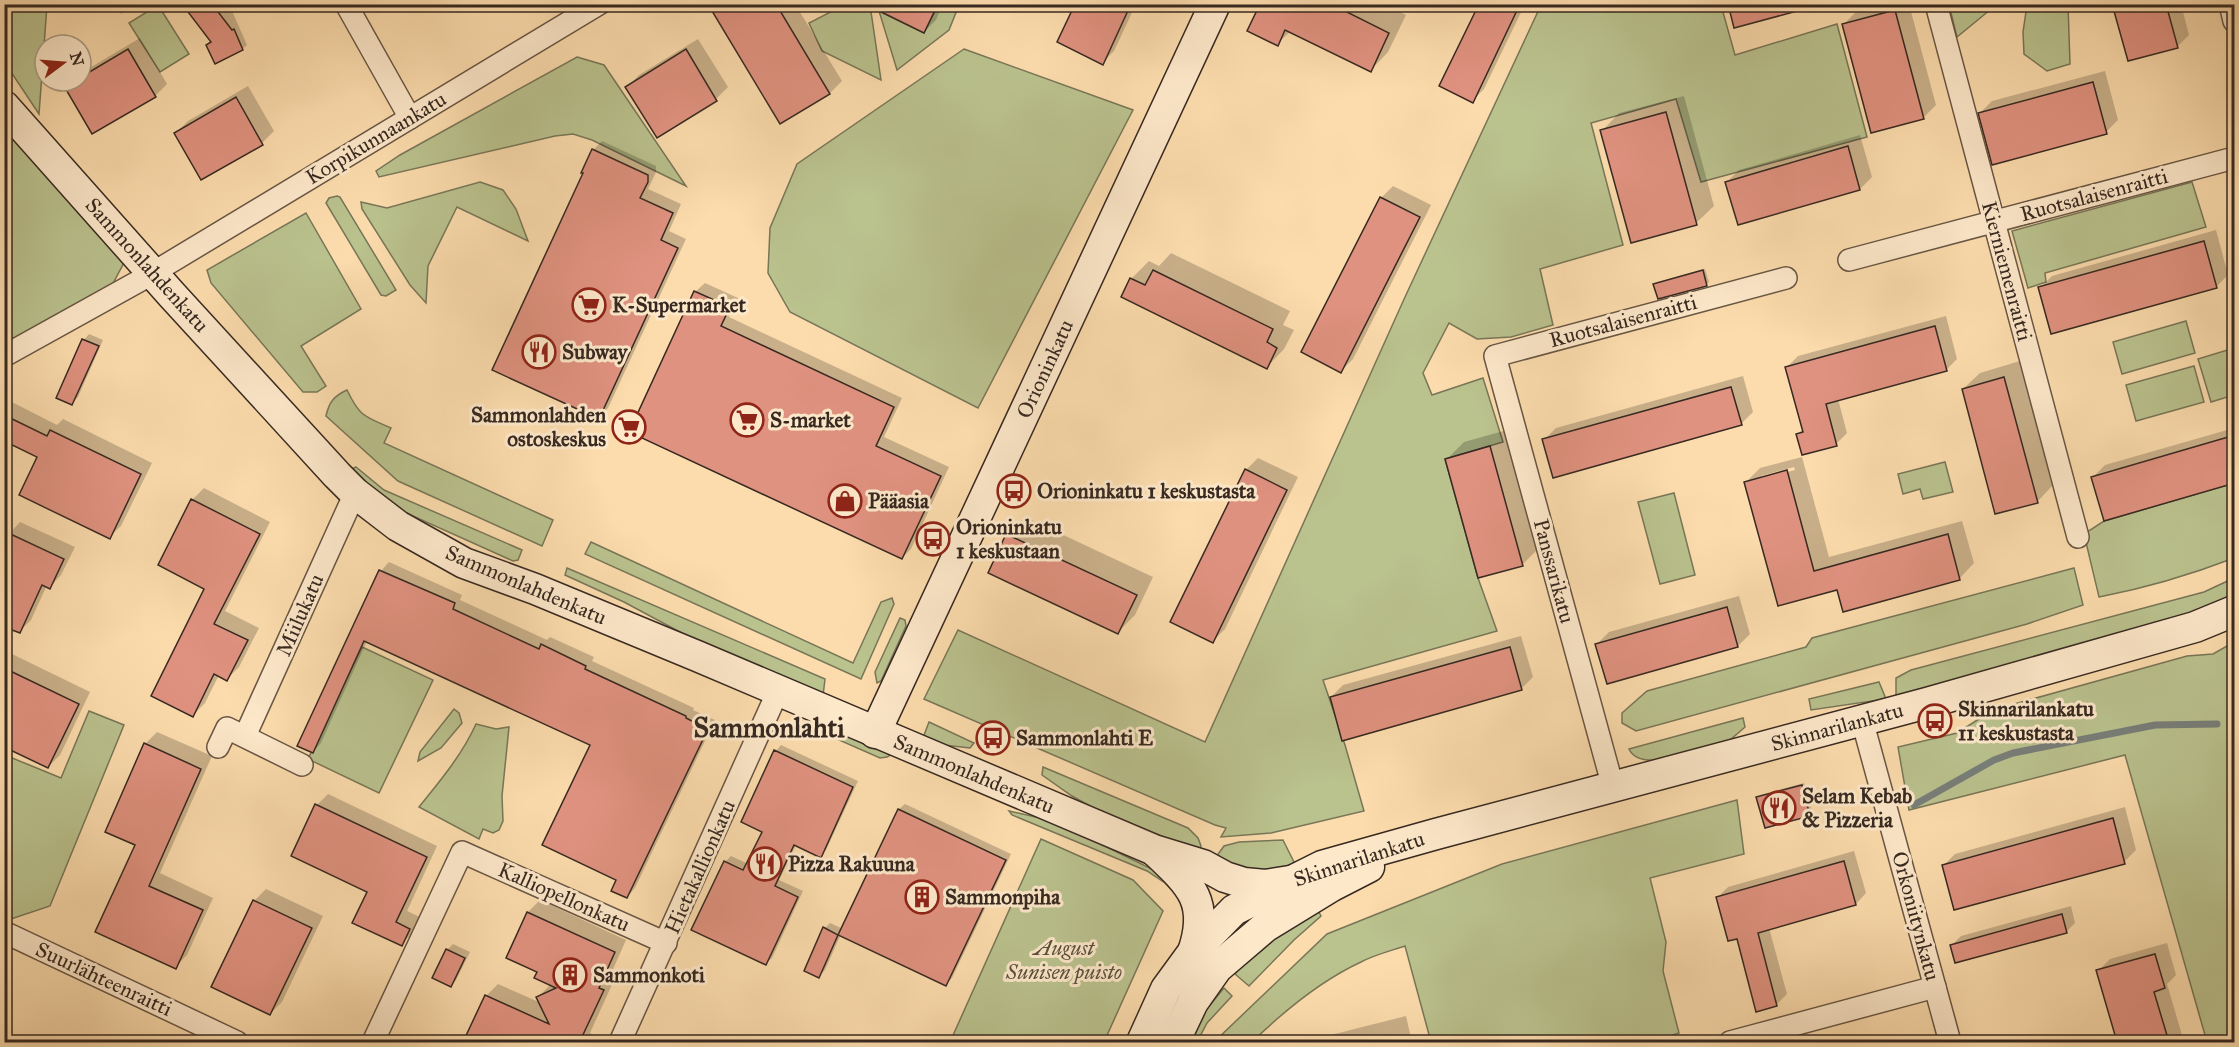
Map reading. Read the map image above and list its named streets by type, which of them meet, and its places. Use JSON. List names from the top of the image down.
{
  "streets": {
    "main road": ["Sammonlahdenkatu", "Orioninkatu", "Skinnarilankatu"],
    "street": [
      "Korpikunnaankatu",
      "Ruotsalaisenraitti",
      "Kierniemenraitti",
      "Panssarikatu",
      "Miilukatu",
      "Hietakallionkatu",
      "Kalliopellonkatu",
      "Orkoniitynkatu",
      "Suurlähteenraitti"
    ]
  },
  "crossings": [
    ["Korpikunnaankatu", "Sammonlahdenkatu"],
    ["Ruotsalaisenraitti", "Kierniemenraitti"],
    ["Ruotsalaisenraitti", "Panssarikatu"],
    ["Sammonlahdenkatu", "Orioninkatu"],
    ["Sammonlahdenkatu", "Miilukatu"],
    ["Sammonlahdenkatu", "Skinnarilankatu"],
    ["Sammonlahdenkatu", "Hietakallionkatu"],
    ["Panssarikatu", "Skinnarilankatu"],
    ["Skinnarilankatu", "Orkoniitynkatu"],
    ["Hietakallionkatu", "Kalliopellonkatu"]
  ],
  "districts": ["Sammonlahti"],
  "parks": ["August Sunisen puisto"],
  "places": {
    "supermarket": ["K-Supermarket", "S-market", "Sammonlahden ostoskeskus"],
    "restaurant": ["Subway", "Selam Kebab & Pizzeria", "Pizza Rakuuna"],
    "bus stop": [
      "Orioninkatu 1 keskustasta",
      "Orioninkatu 1 keskustaan",
      "Skinnarilankatu 11 keskustasta",
      "Sammonlahti E"
    ],
    "shop": ["Pääasia"],
    "building": ["Sammonpiha", "Sammonkoti"]
  },
  "north": "right"
}
